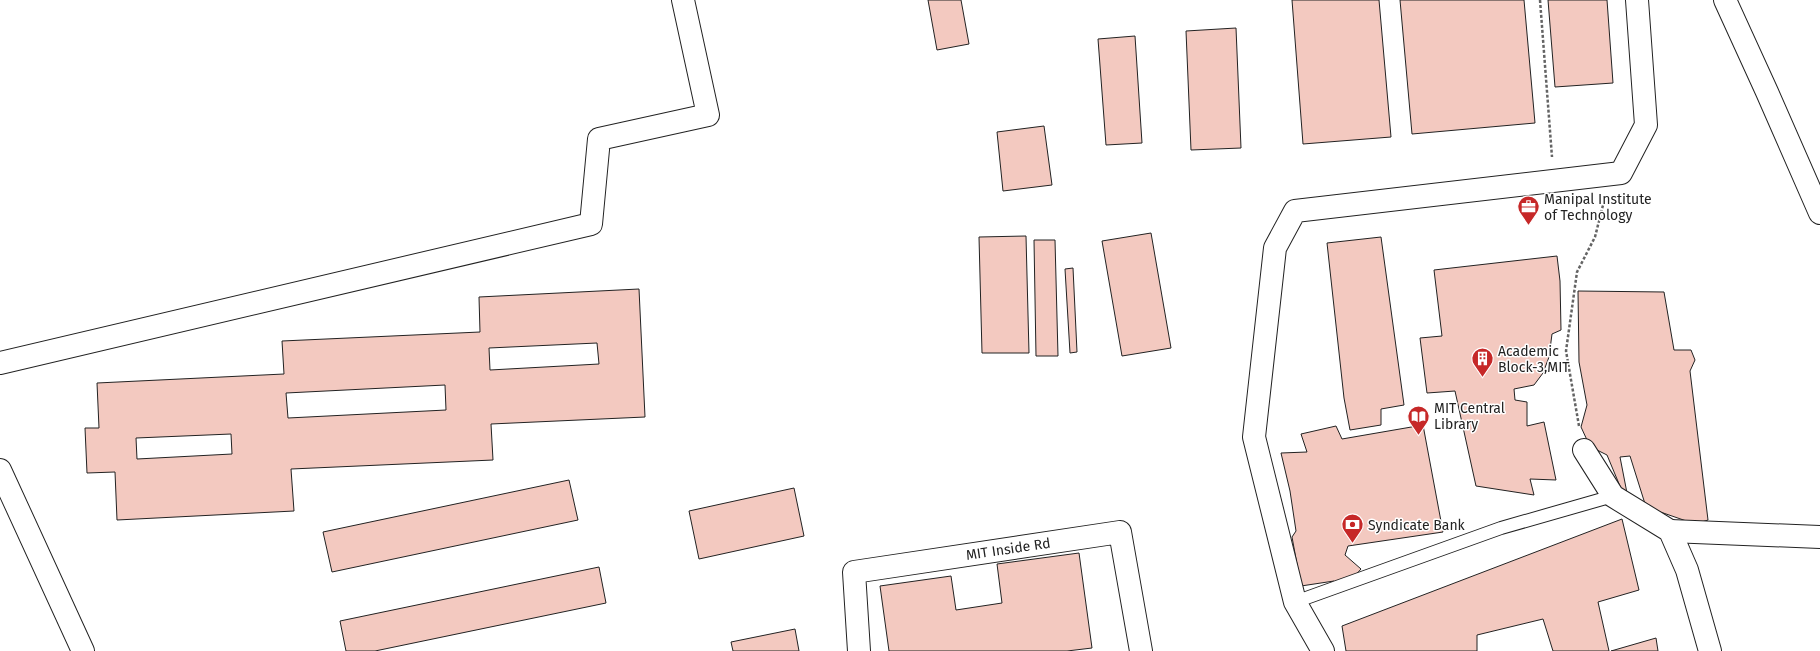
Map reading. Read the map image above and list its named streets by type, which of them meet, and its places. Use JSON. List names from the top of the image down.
{
  "streets": {
    "street": ["MIT Inside Rd"]
  },
  "places": {
    "office": ["Manipal Institute of Technology"],
    "building": ["Academic Block-3,MIT"],
    "library": ["MIT Central Library"],
    "bank": ["Syndicate Bank"]
  }
}
